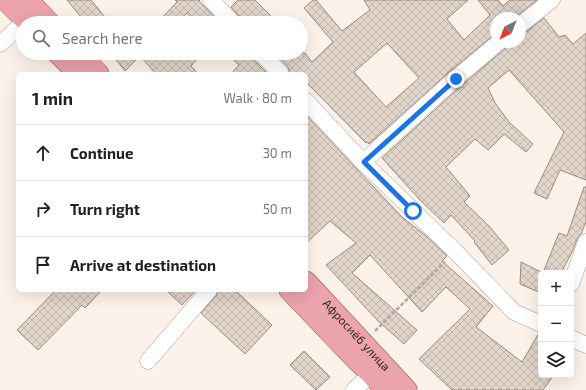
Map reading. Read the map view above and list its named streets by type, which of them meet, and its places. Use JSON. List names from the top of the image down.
{
  "streets": {
    "main road": ["Афросиёб улица"]
  },
  "north": "bottom left",
  "page": {
    "search": "Search here",
    "heading": ["1 min", "Walk · 80 m"],
    "list": [
      ["Continue", "30 m"],
      ["Turn right", "50 m"],
      "Arrive at destination"
    ],
    "map_buttons": ["+", "−"]
  }
}
